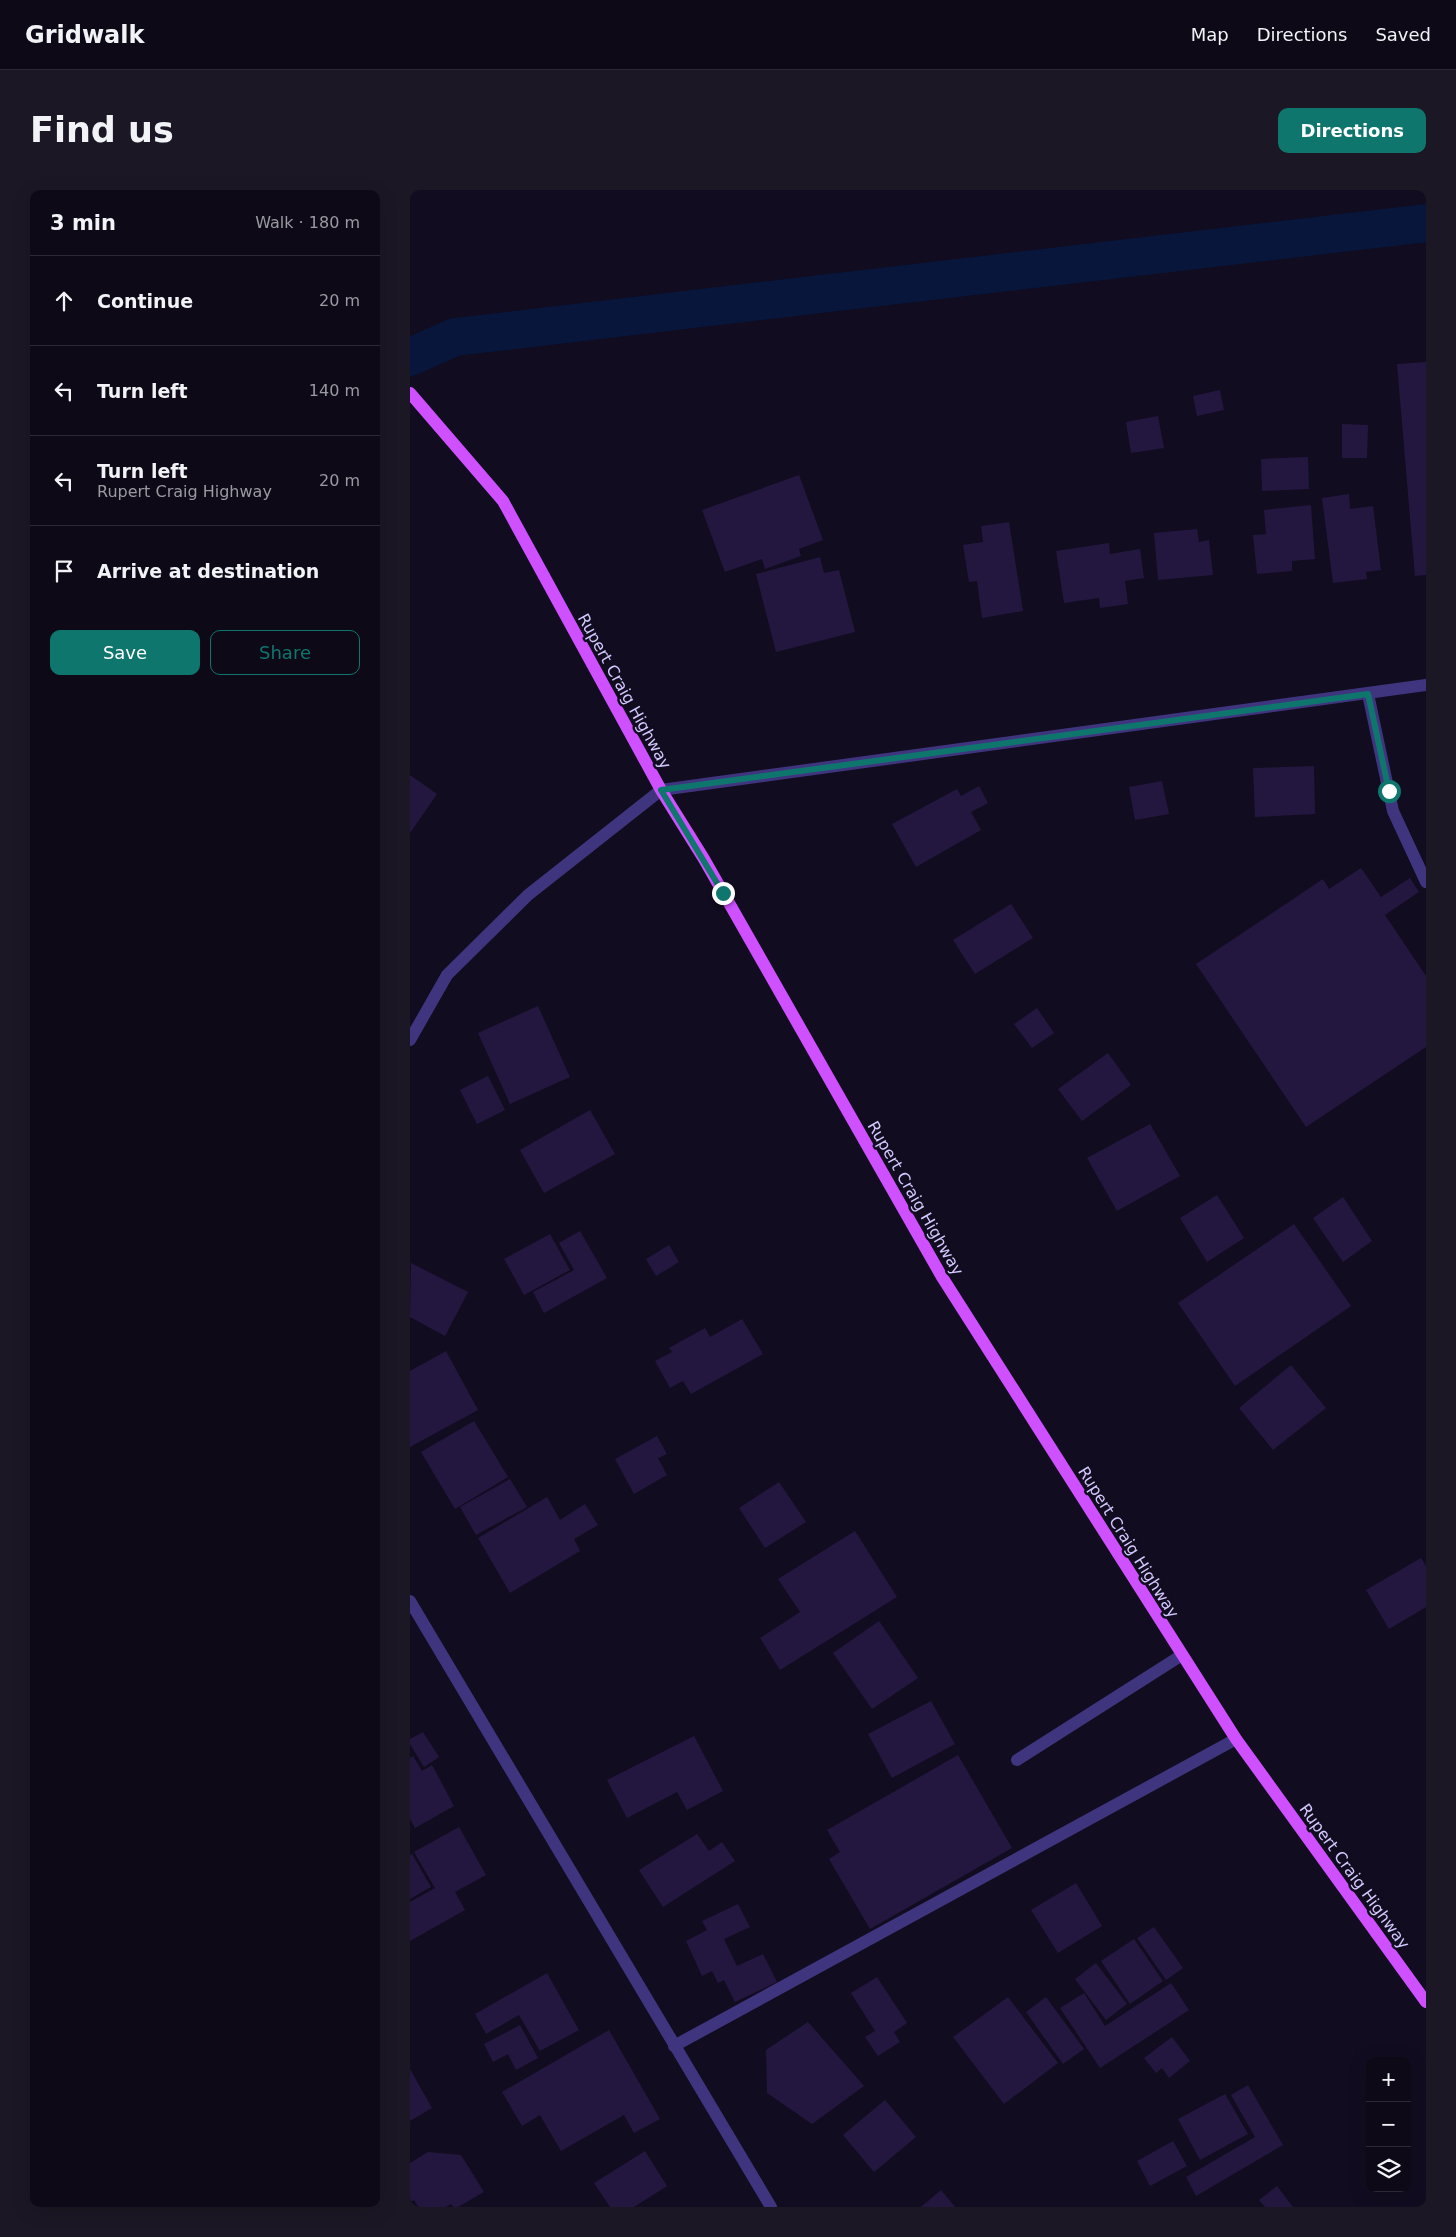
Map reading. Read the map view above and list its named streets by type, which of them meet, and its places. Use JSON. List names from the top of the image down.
{
  "streets": {
    "main road": ["Rupert Craig Highway"]
  },
  "page": {
    "header": "Gridwalk",
    "nav": ["Map", "Directions", "Saved"],
    "buttons": [
      "Directions",
      ["Save", "Share"]
    ],
    "title": "Find us",
    "heading": ["3 min", "Walk · 180 m"],
    "list": [
      ["Continue", "20 m"],
      ["Turn left", "140 m"],
      ["Turn left", "Rupert Craig Highway", "20 m"],
      "Arrive at destination"
    ],
    "map_buttons": ["+", "−"]
  }
}
